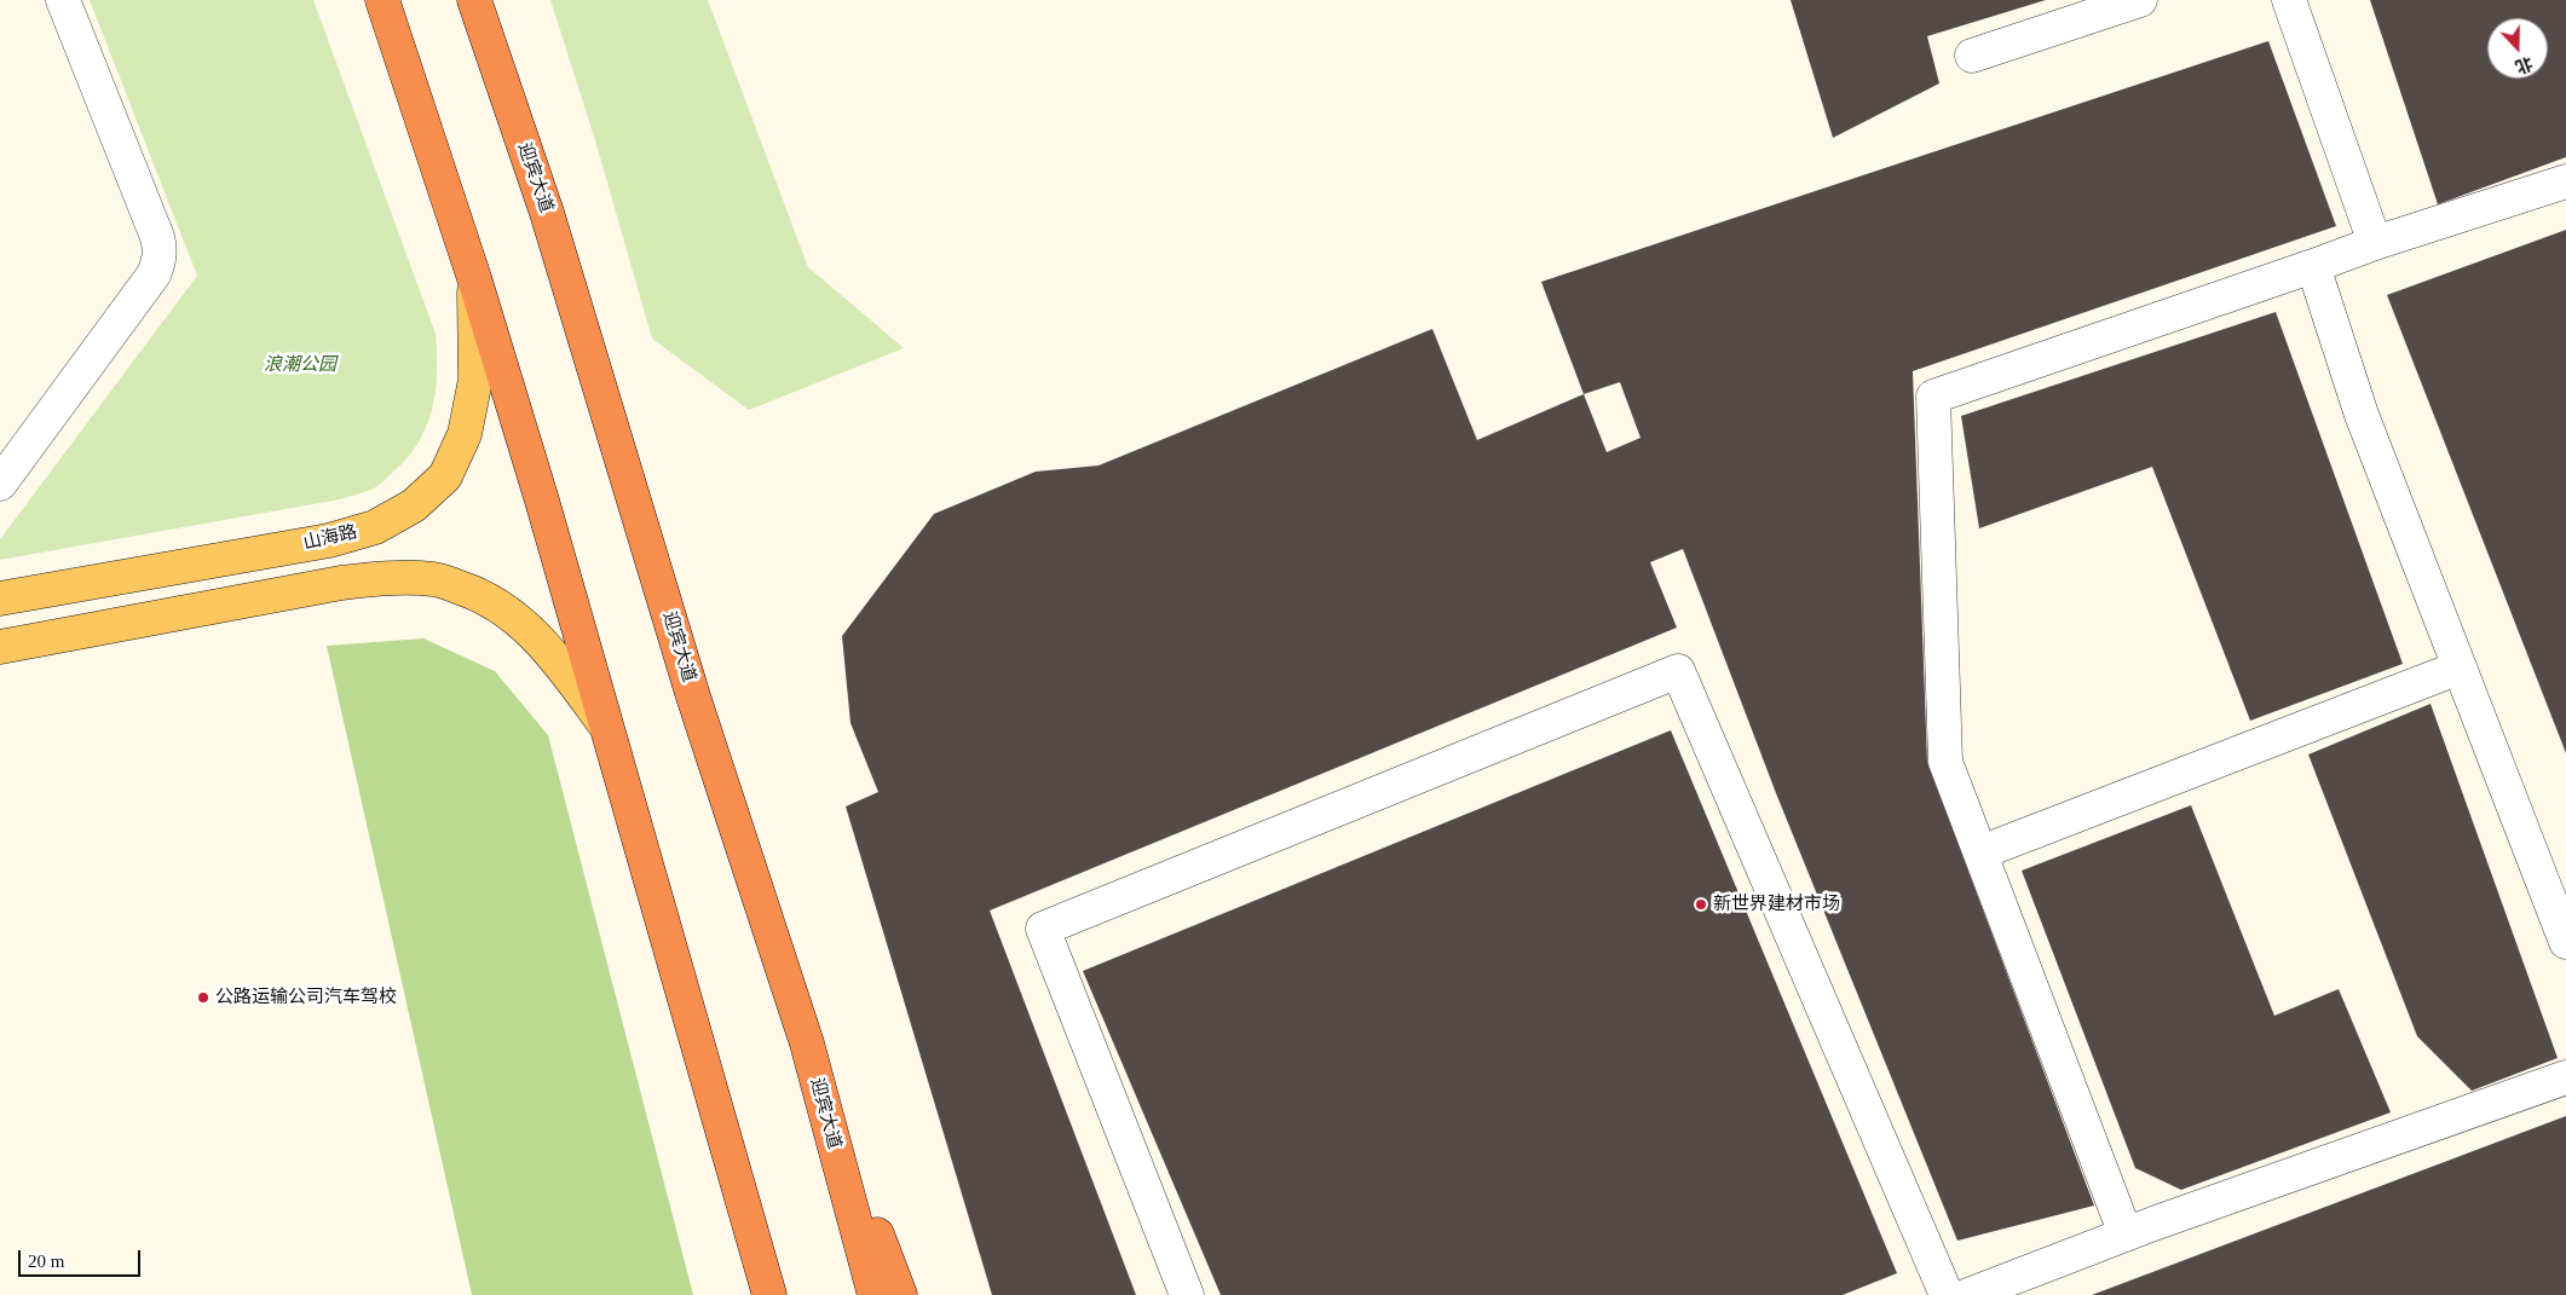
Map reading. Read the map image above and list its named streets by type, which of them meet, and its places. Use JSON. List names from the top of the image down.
{
  "streets": {
    "highway": ["迎宾大道"],
    "main road": ["山海路"]
  },
  "parks": ["浪潮公园"],
  "places": ["新世界建材市场", "公路运输公司汽车驾校"],
  "scale_bar": "20 m",
  "north": "bottom"
}
